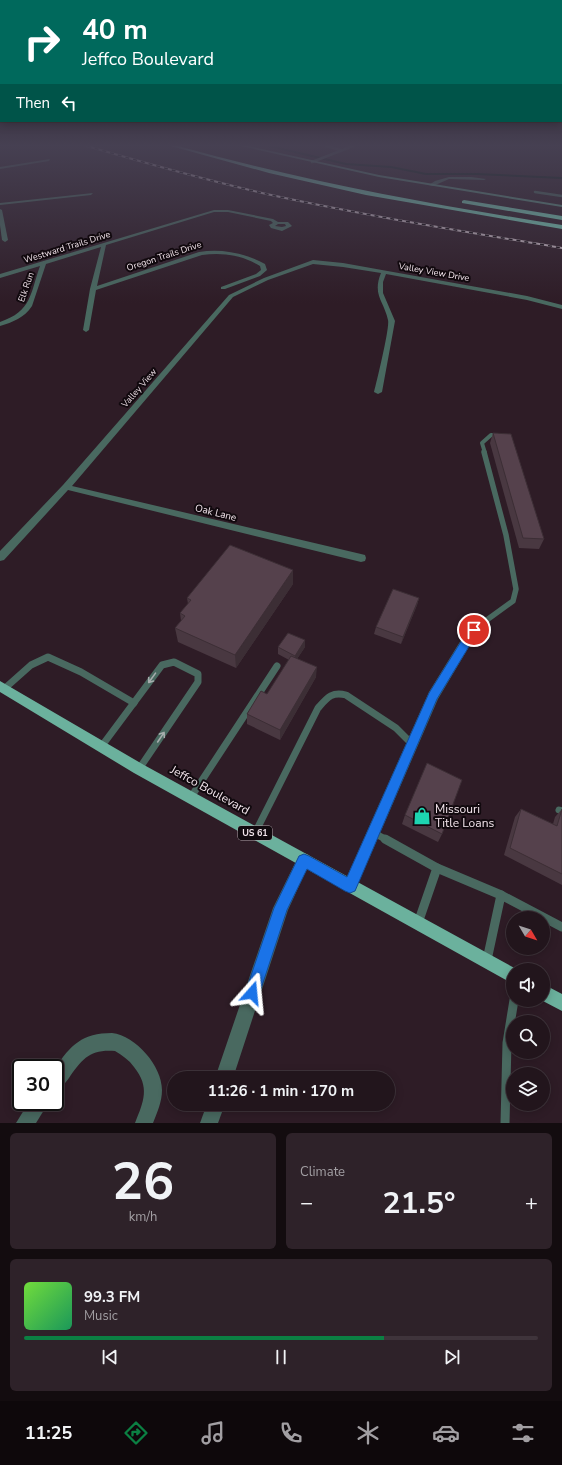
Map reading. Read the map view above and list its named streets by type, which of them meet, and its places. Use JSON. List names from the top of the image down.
{
  "streets": {
    "main road": ["Jeffco Boulevard", "US 61"],
    "street": [
      "Westward Trails Drive",
      "Oregon Trails Drive",
      "Valley View Drive",
      "Elk Run",
      "Valley View",
      "Oak Lane"
    ]
  },
  "crossings": [
    ["Westward Trails Drive", "Elk Run"],
    ["Valley View Drive", "Valley View"],
    ["Valley View", "Oak Lane"]
  ],
  "places": {
    "shop": ["Missouri Title Loans"]
  },
  "north": "bottom right",
  "page": {
    "turn": ["40 m", "Jeffco Boulevard"],
    "then": "Then",
    "limit": "30",
    "trip": "11:26 · 1 min · 170 m",
    "tile": [
      ["26", "km/h"],
      "Climate"
    ],
    "heat": ["−", "21.5°", "+"],
    "song": ["99.3 FM", "Music"],
    "tabs": "11:25"
  }
}
